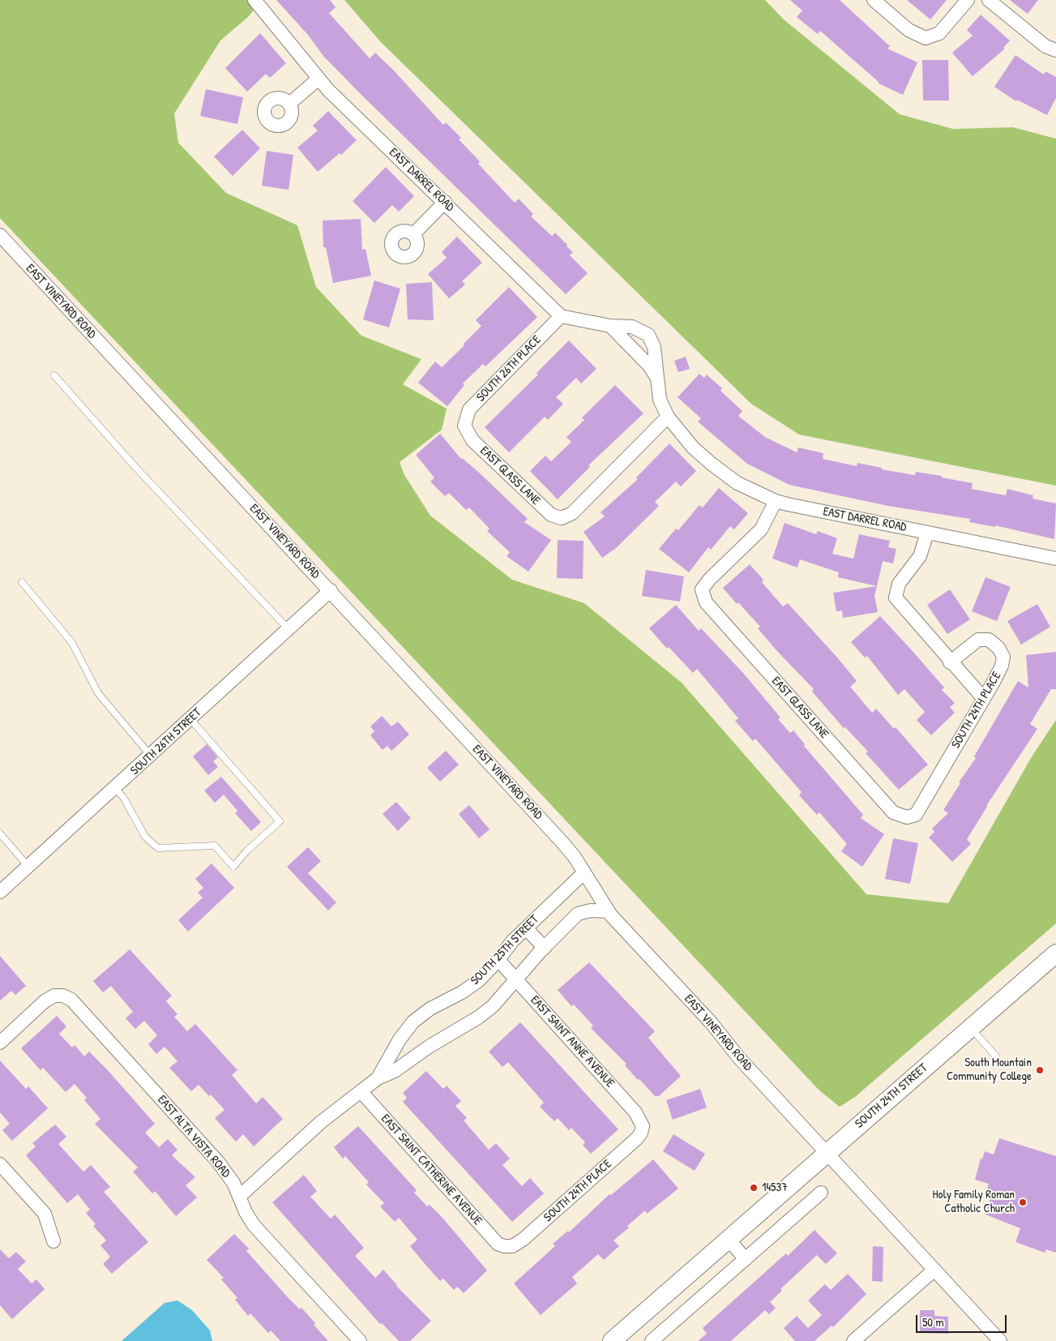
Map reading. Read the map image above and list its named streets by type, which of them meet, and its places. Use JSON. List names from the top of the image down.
{
  "streets": {
    "main road": ["SOUTH 24TH STREET"],
    "street": [
      "EAST DARREL ROAD",
      "EAST VINEYARD ROAD",
      "SOUTH 26TH PLACE",
      "EAST GLASS LANE",
      "SOUTH 24TH PLACE",
      "SOUTH 26TH STREET",
      "SOUTH 25TH STREET",
      "EAST SAINT ANNE AVENUE",
      "EAST ALTA VISTA ROAD",
      "EAST SAINT CATHERINE AVENUE"
    ]
  },
  "crossings": [
    ["EAST DARREL ROAD", "SOUTH 26TH PLACE"],
    ["EAST DARREL ROAD", "EAST GLASS LANE"],
    ["EAST VINEYARD ROAD", "SOUTH 26TH STREET"],
    ["EAST VINEYARD ROAD", "SOUTH 25TH STREET"],
    ["EAST VINEYARD ROAD", "SOUTH 24TH STREET"],
    ["SOUTH 26TH PLACE", "EAST GLASS LANE"],
    ["EAST GLASS LANE", "SOUTH 24TH PLACE"],
    ["SOUTH 24TH PLACE", "EAST SAINT ANNE AVENUE"],
    ["SOUTH 24TH PLACE", "EAST SAINT CATHERINE AVENUE"],
    ["SOUTH 25TH STREET", "EAST SAINT ANNE AVENUE"],
    ["SOUTH 25TH STREET", "EAST ALTA VISTA ROAD"],
    ["SOUTH 25TH STREET", "EAST SAINT CATHERINE AVENUE"]
  ],
  "places": ["South Mountain Community College", "14537", "Holy Family Roman Catholic Church"],
  "scale_bar": "50 m"
}
